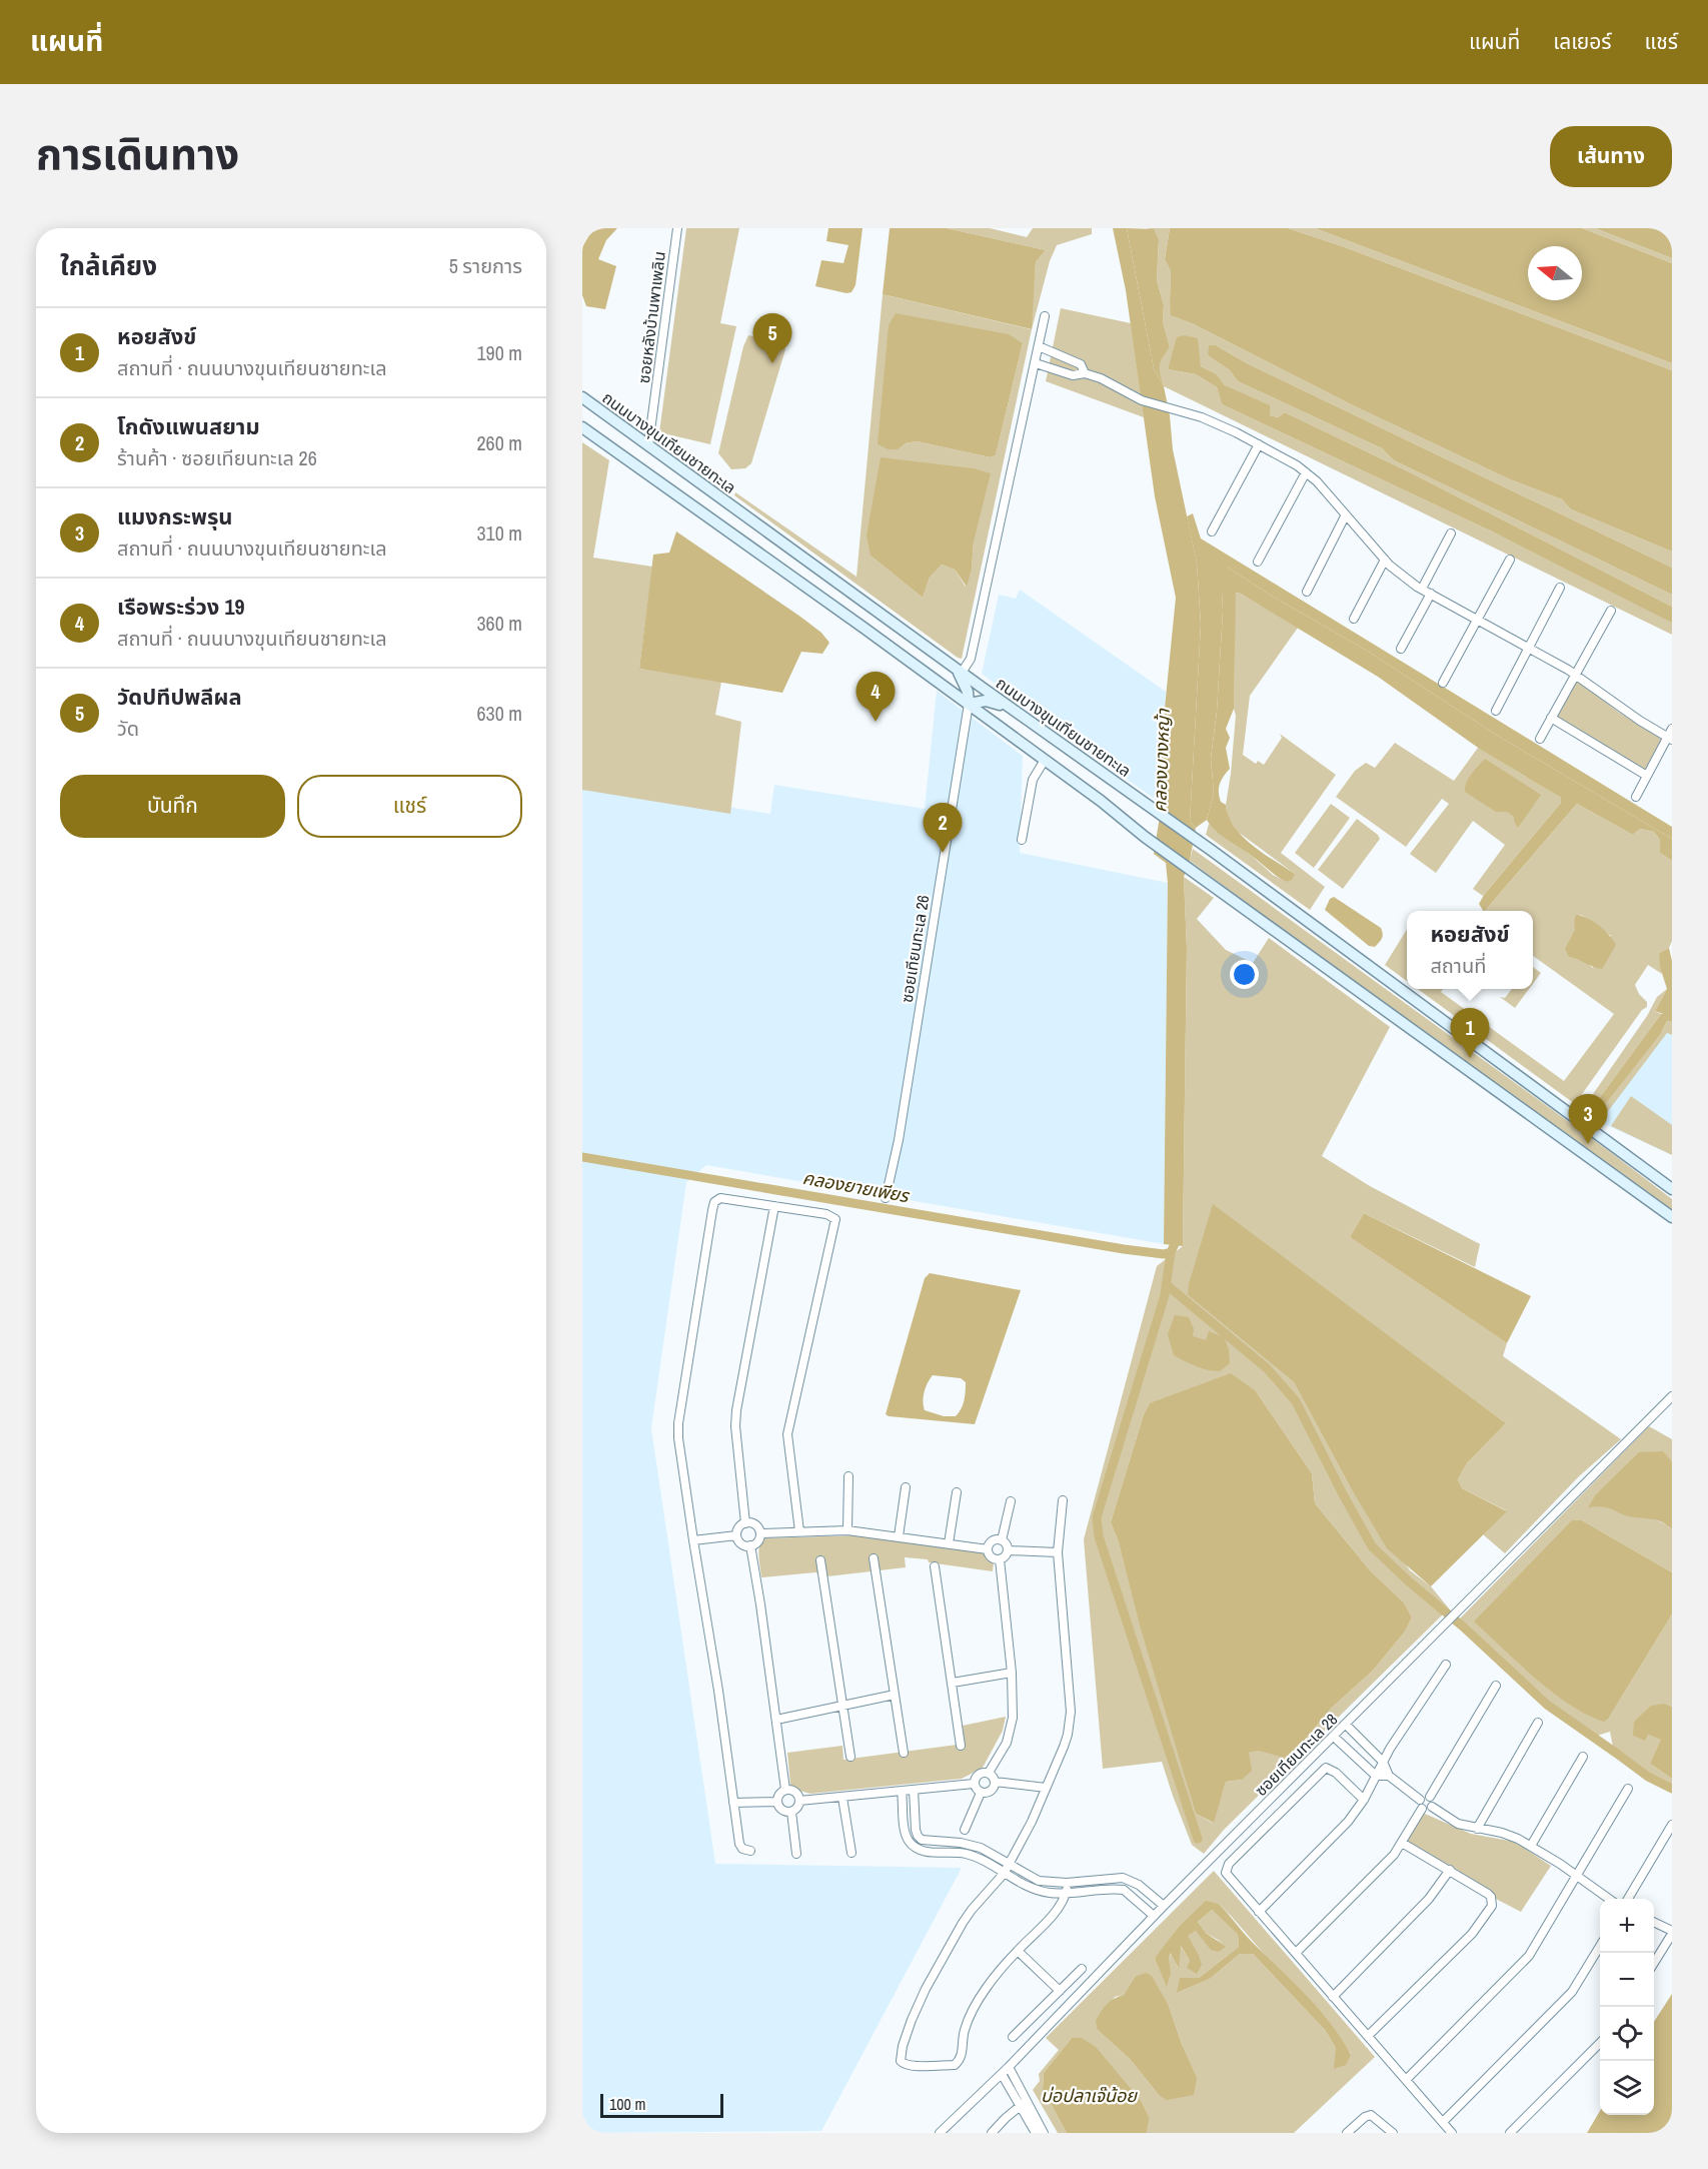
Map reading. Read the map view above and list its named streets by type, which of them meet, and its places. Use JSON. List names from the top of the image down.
{
  "streets": {
    "main road": ["ถนนบางขุนเทียนชายทะเล"],
    "street": ["ซอยหลังบ้านพาเพลิน", "ซอยเทียนทะเล 26", "ซอยเทียนทะเล 28"]
  },
  "crossings": [
    ["ซอยหลังบ้านพาเพลิน", "ถนนบางขุนเทียนชายทะเล"]
  ],
  "water": ["คลองบางหญ้า", "คลองยายเพียร", "บ่อปลาเจ๊น้อย"],
  "scale_bar": "100 m",
  "north": "left",
  "page": {
    "header": "แผนที่",
    "nav": ["แผนที่", "เลเยอร์", "แชร์"],
    "title": "การเดินทาง",
    "buttons": [
      "เส้นทาง",
      ["บันทึก", "แชร์"]
    ],
    "heading": ["ใกล้เคียง", "5 รายการ"],
    "list": [
      {
        "mark": "1",
        "name": "หอยสังข์",
        "note": "สถานที่ · ถนนบางขุนเทียนชายทะเล",
        "value": "190 m"
      },
      {
        "mark": "2",
        "name": "โกดังแพนสยาม",
        "note": "ร้านค้า · ซอยเทียนทะเล 26",
        "value": "260 m"
      },
      {
        "mark": "3",
        "name": "แมงกระพรุน",
        "note": "สถานที่ · ถนนบางขุนเทียนชายทะเล",
        "value": "310 m"
      },
      {
        "mark": "4",
        "name": "เรือพระร่วง 19",
        "note": "สถานที่ · ถนนบางขุนเทียนชายทะเล",
        "value": "360 m"
      },
      {
        "mark": "5",
        "name": "วัดปทีปพลีผล",
        "note": "วัด",
        "value": "630 m"
      }
    ],
    "pins": [
      "5",
      "4",
      "2",
      "1",
      "3"
    ],
    "popup": ["หอยสังข์", "สถานที่"],
    "map_buttons": ["+", "−"],
    "scale": "100 m"
  }
}
